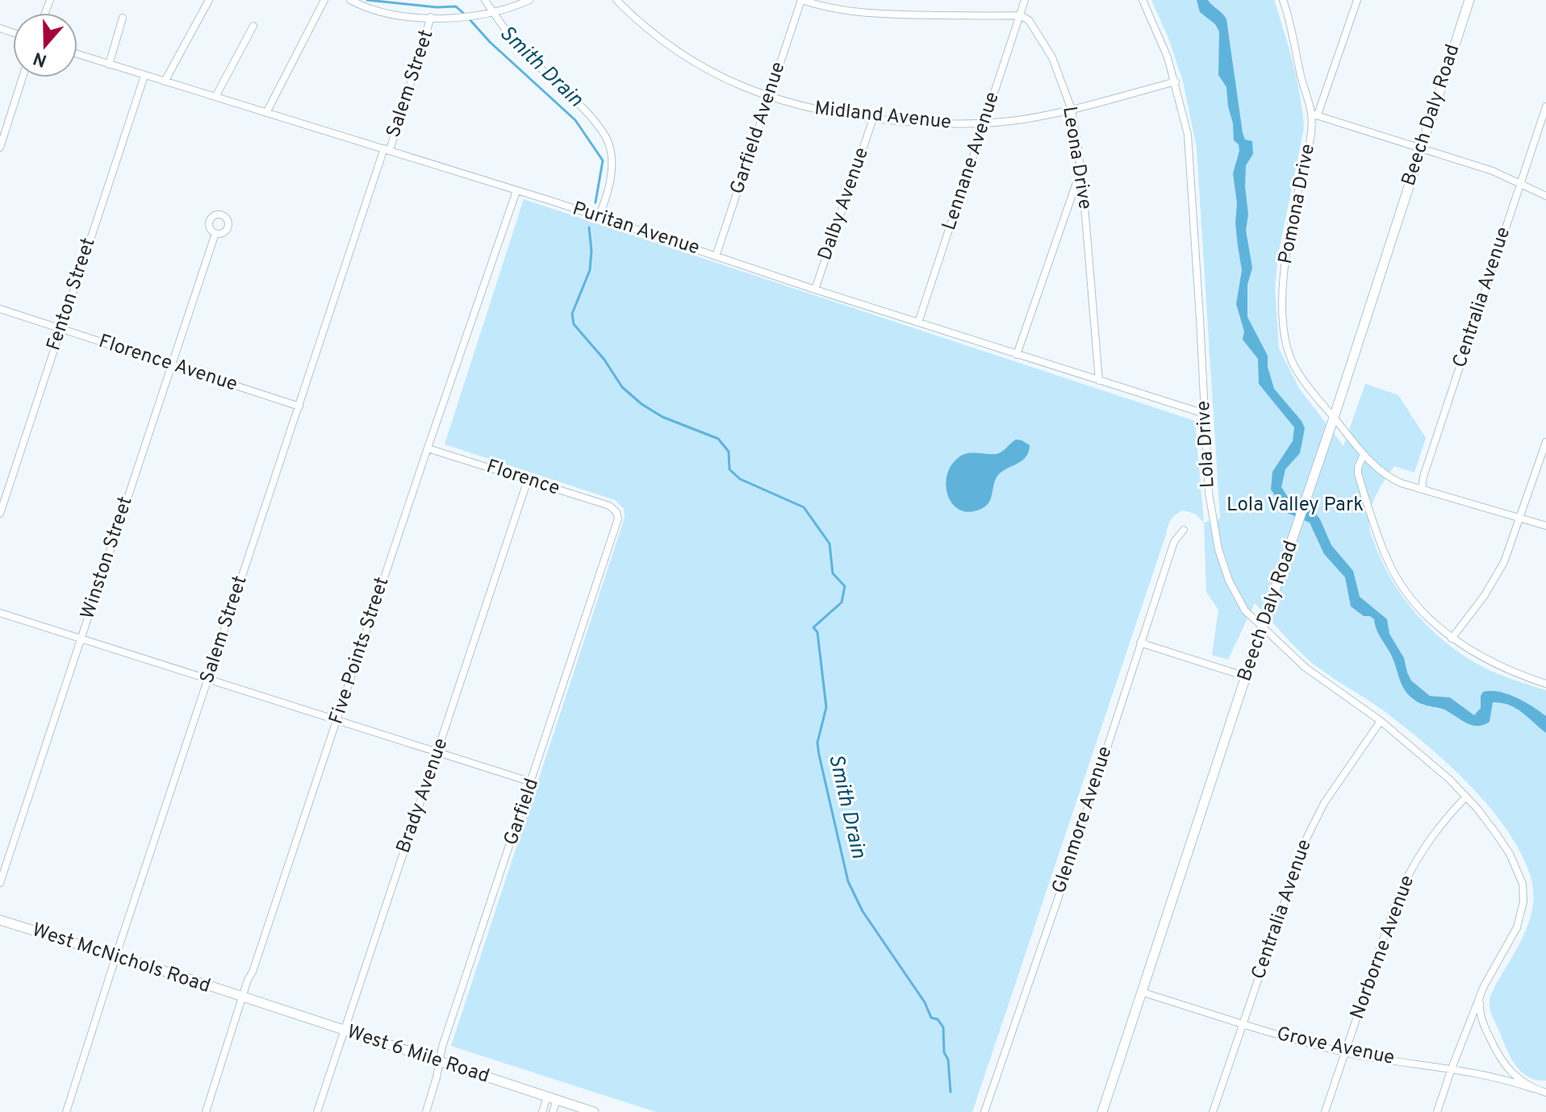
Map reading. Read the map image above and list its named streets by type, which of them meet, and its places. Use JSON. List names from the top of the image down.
{
  "streets": {
    "main road": ["Beech Daly Road", "West McNichols Road", "West 6 Mile Road"],
    "street": [
      "Salem Street",
      "Midland Avenue",
      "Garfield Avenue",
      "Leona Drive",
      "Lennane Avenue",
      "Dalby Avenue",
      "Pomona Drive",
      "Puritan Avenue",
      "Fenton Street",
      "Centralia Avenue",
      "Florence Avenue",
      "Lola Drive",
      "Florence",
      "Winston Street",
      "Five Points Street",
      "Brady Avenue",
      "Garfield",
      "Glenmore Avenue",
      "Norborne Avenue",
      "Grove Avenue"
    ]
  },
  "crossings": [
    ["Salem Street", "Puritan Avenue"],
    ["Salem Street", "Florence Avenue"],
    ["Salem Street", "West McNichols Road"],
    ["Beech Daly Road", "Pomona Drive"],
    ["Beech Daly Road", "Lola Drive"],
    ["Beech Daly Road", "Grove Avenue"],
    ["Midland Avenue", "Garfield Avenue"],
    ["Midland Avenue", "Leona Drive"],
    ["Midland Avenue", "Lennane Avenue"],
    ["Midland Avenue", "Dalby Avenue"],
    ["Midland Avenue", "Lola Drive"],
    ["Garfield Avenue", "Puritan Avenue"],
    ["Leona Drive", "Lennane Avenue"],
    ["Leona Drive", "Puritan Avenue"],
    ["Lennane Avenue", "Puritan Avenue"],
    ["Dalby Avenue", "Puritan Avenue"],
    ["Puritan Avenue", "Fenton Street"],
    ["Puritan Avenue", "Lola Drive"],
    ["Puritan Avenue", "Five Points Street"],
    ["Fenton Street", "Florence Avenue"],
    ["Centralia Avenue", "Lola Drive"],
    ["Centralia Avenue", "Grove Avenue"],
    ["Florence Avenue", "Winston Street"],
    ["Lola Drive", "Norborne Avenue"],
    ["Lola Drive", "Grove Avenue"],
    ["Florence", "Five Points Street"],
    ["Florence", "Brady Avenue"],
    ["Florence", "Garfield"],
    ["Five Points Street", "West McNichols Road"],
    ["Five Points Street", "West 6 Mile Road"],
    ["Brady Avenue", "West 6 Mile Road"],
    ["Garfield", "West 6 Mile Road"],
    ["Norborne Avenue", "Grove Avenue"],
    ["West McNichols Road", "West 6 Mile Road"]
  ],
  "water": ["Smith Drain"],
  "parks": ["Lola Valley Park"],
  "north": "bottom"
}
